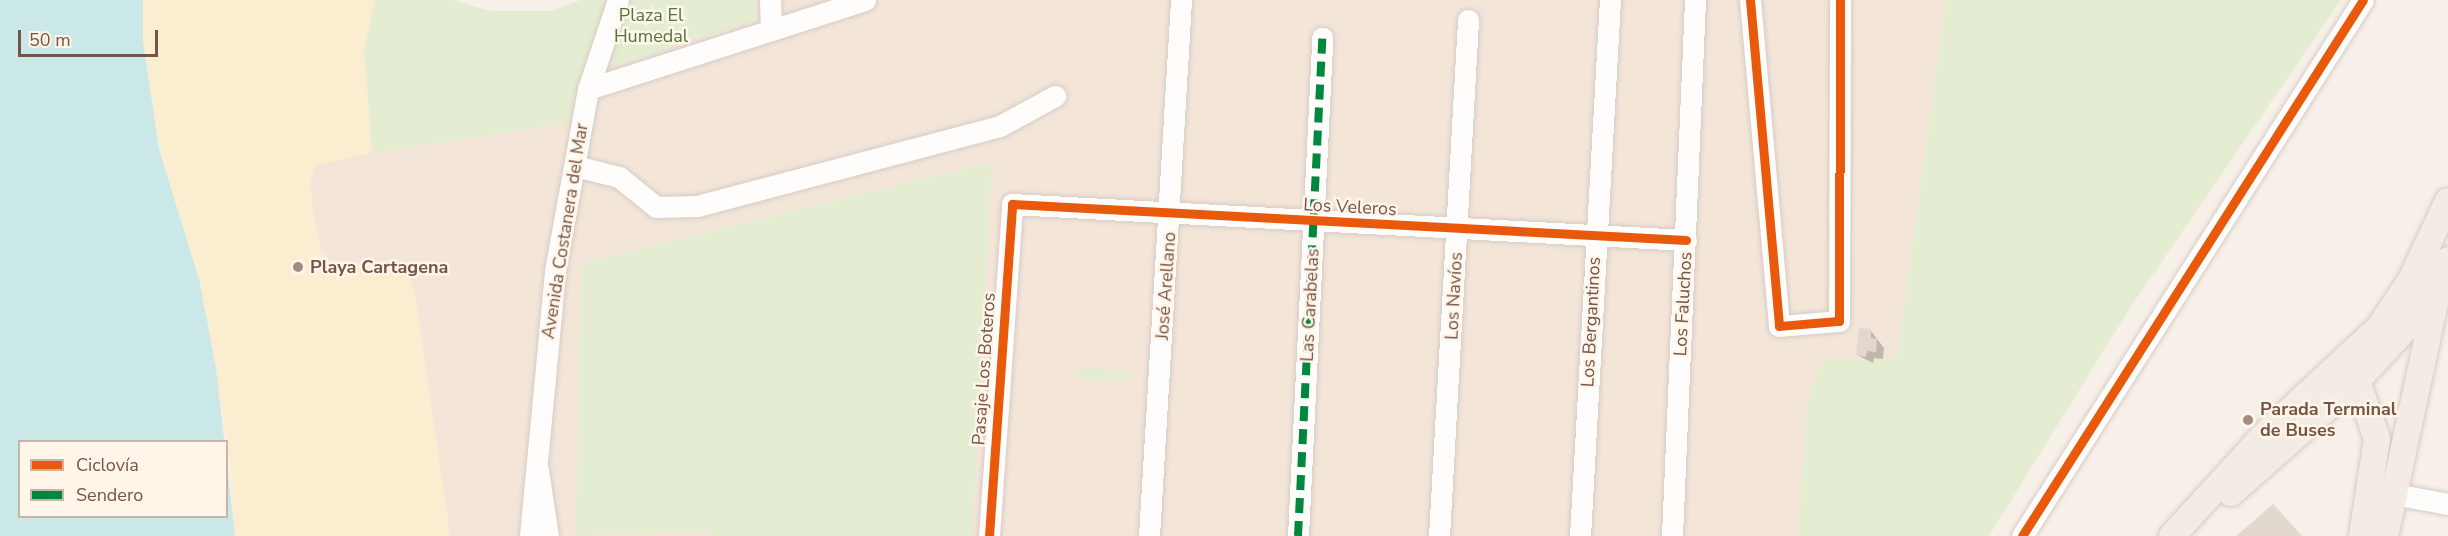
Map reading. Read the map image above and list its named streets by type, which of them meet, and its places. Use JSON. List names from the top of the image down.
{
  "streets": {
    "street": [
      "Los Veleros",
      "Avenida Costanera del Mar",
      "José Arellano",
      "Los Navíos",
      "Los Faluchos",
      "Las Carabelas",
      "Los Bergantinos",
      "Pasaje Los Boteros"
    ]
  },
  "crossings": [
    ["Los Veleros", "José Arellano"],
    ["Los Veleros", "Los Navíos"],
    ["Los Veleros", "Los Faluchos"],
    ["Los Veleros", "Las Carabelas"],
    ["Los Veleros", "Los Bergantinos"],
    ["Los Veleros", "Pasaje Los Boteros"]
  ],
  "parks": ["Plaza El Humedal"],
  "places": ["Playa Cartagena", "Parada Terminal de Buses"],
  "legend": ["Ciclovía", "Sendero"],
  "scale_bar": "50 m"
}
